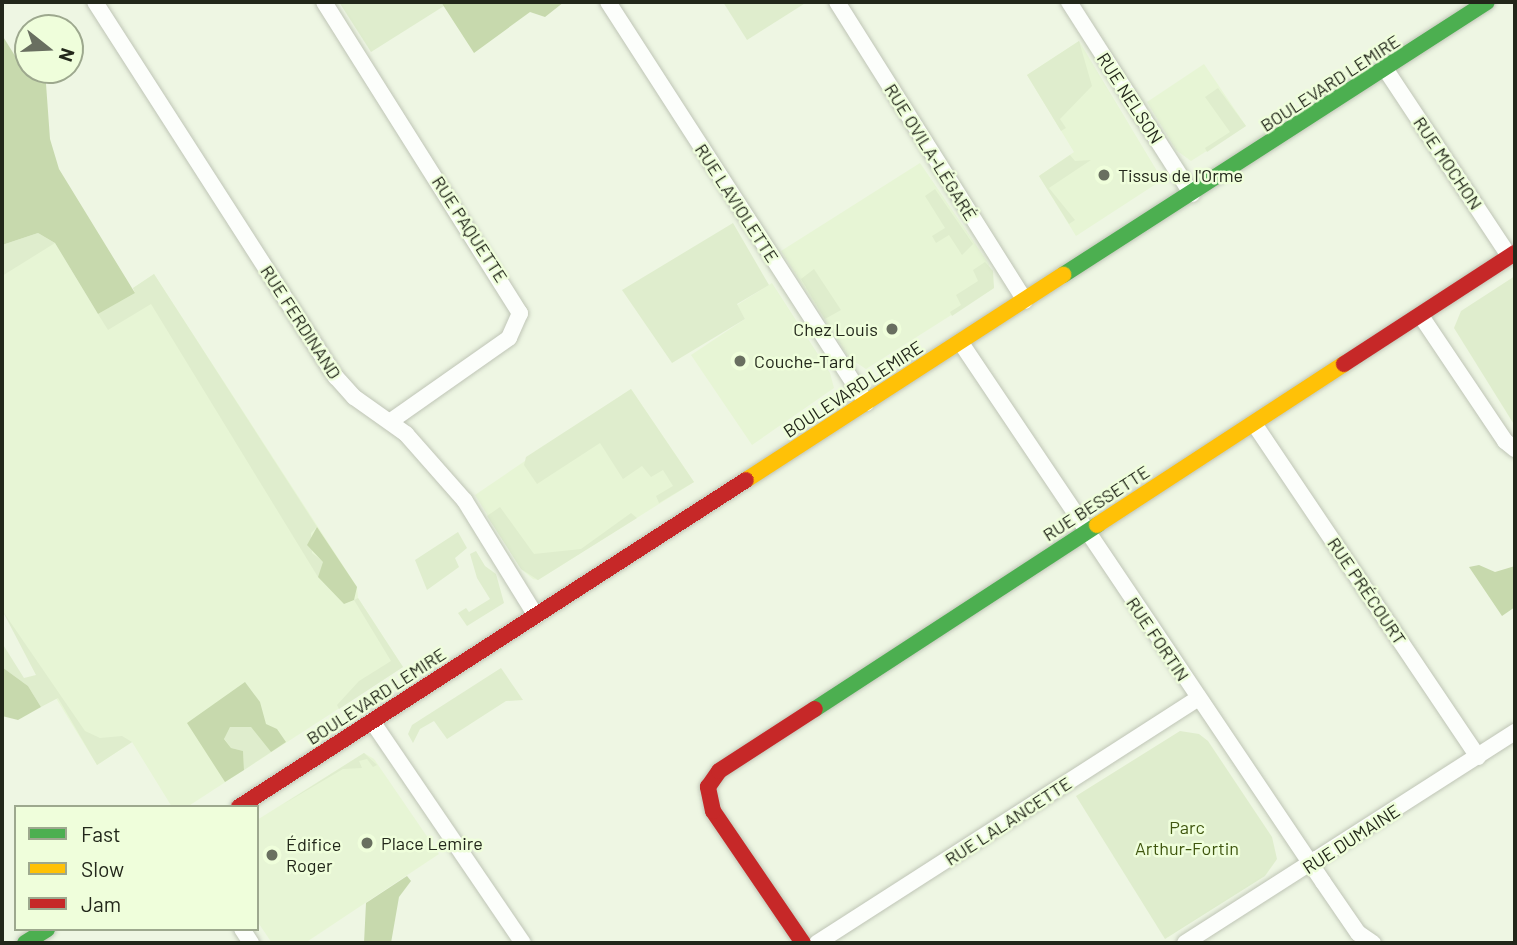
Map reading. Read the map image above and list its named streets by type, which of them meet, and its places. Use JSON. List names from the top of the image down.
{
  "streets": {
    "main road": ["BOULEVARD LEMIRE", "RUE BESSETTE"],
    "street": [
      "RUE NELSON",
      "RUE OVILA-LÉGARÉ",
      "RUE MOCHON",
      "RUE LAVIOLETTE",
      "RUE PAQUETTE",
      "RUE FERDINAND",
      "RUE PRÉCOURT",
      "RUE FORTIN",
      "RUE LALANCETTE",
      "RUE DUMAINE"
    ]
  },
  "crossings": [
    ["BOULEVARD LEMIRE", "RUE NELSON"],
    ["BOULEVARD LEMIRE", "RUE OVILA-LÉGARÉ"],
    ["BOULEVARD LEMIRE", "RUE MOCHON"],
    ["BOULEVARD LEMIRE", "RUE LAVIOLETTE"],
    ["BOULEVARD LEMIRE", "RUE FERDINAND"],
    ["BOULEVARD LEMIRE", "RUE FORTIN"],
    ["RUE MOCHON", "RUE BESSETTE"],
    ["RUE PAQUETTE", "RUE FERDINAND"],
    ["RUE BESSETTE", "RUE PRÉCOURT"],
    ["RUE BESSETTE", "RUE FORTIN"],
    ["RUE PRÉCOURT", "RUE DUMAINE"],
    ["RUE FORTIN", "RUE LALANCETTE"],
    ["RUE FORTIN", "RUE DUMAINE"]
  ],
  "parks": ["Parc Arthur-Fortin"],
  "places": [
    "Tissus de l'Orme",
    "Chez Louis",
    "Couche-Tard",
    "Place Lemire",
    "Édifice Roger"
  ],
  "legend": ["Fast", "Slow", "Jam"],
  "north": "right"
}
